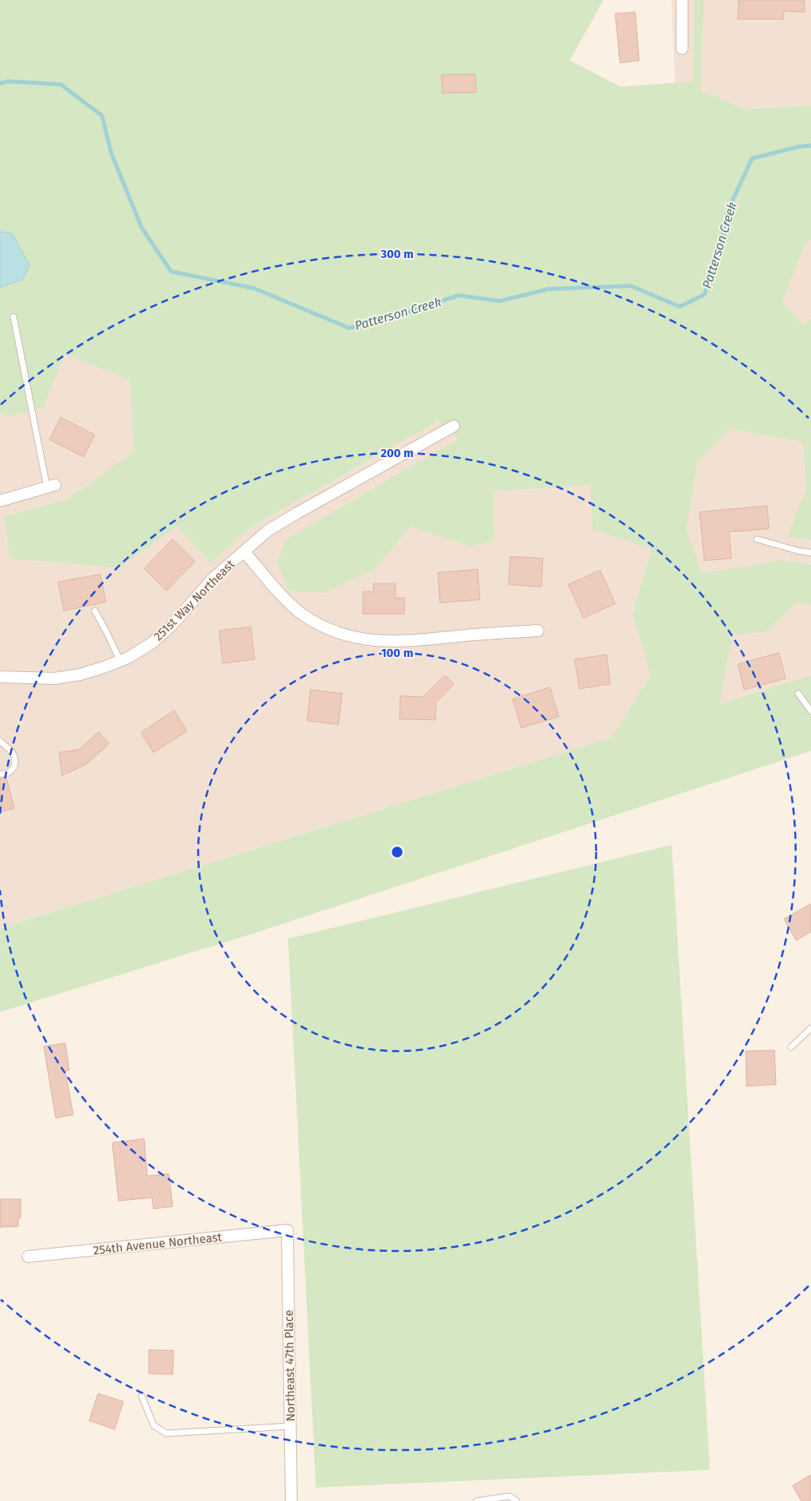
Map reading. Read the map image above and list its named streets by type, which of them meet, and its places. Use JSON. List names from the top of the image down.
{
  "streets": {
    "street": ["251st Way Northeast", "254th Avenue Northeast", "Northeast 47th Place"]
  },
  "crossings": [
    ["254th Avenue Northeast", "Northeast 47th Place"]
  ],
  "water": ["Patterson Creek"],
  "rings": ["300 m", "200 m", "100 m"]
}
